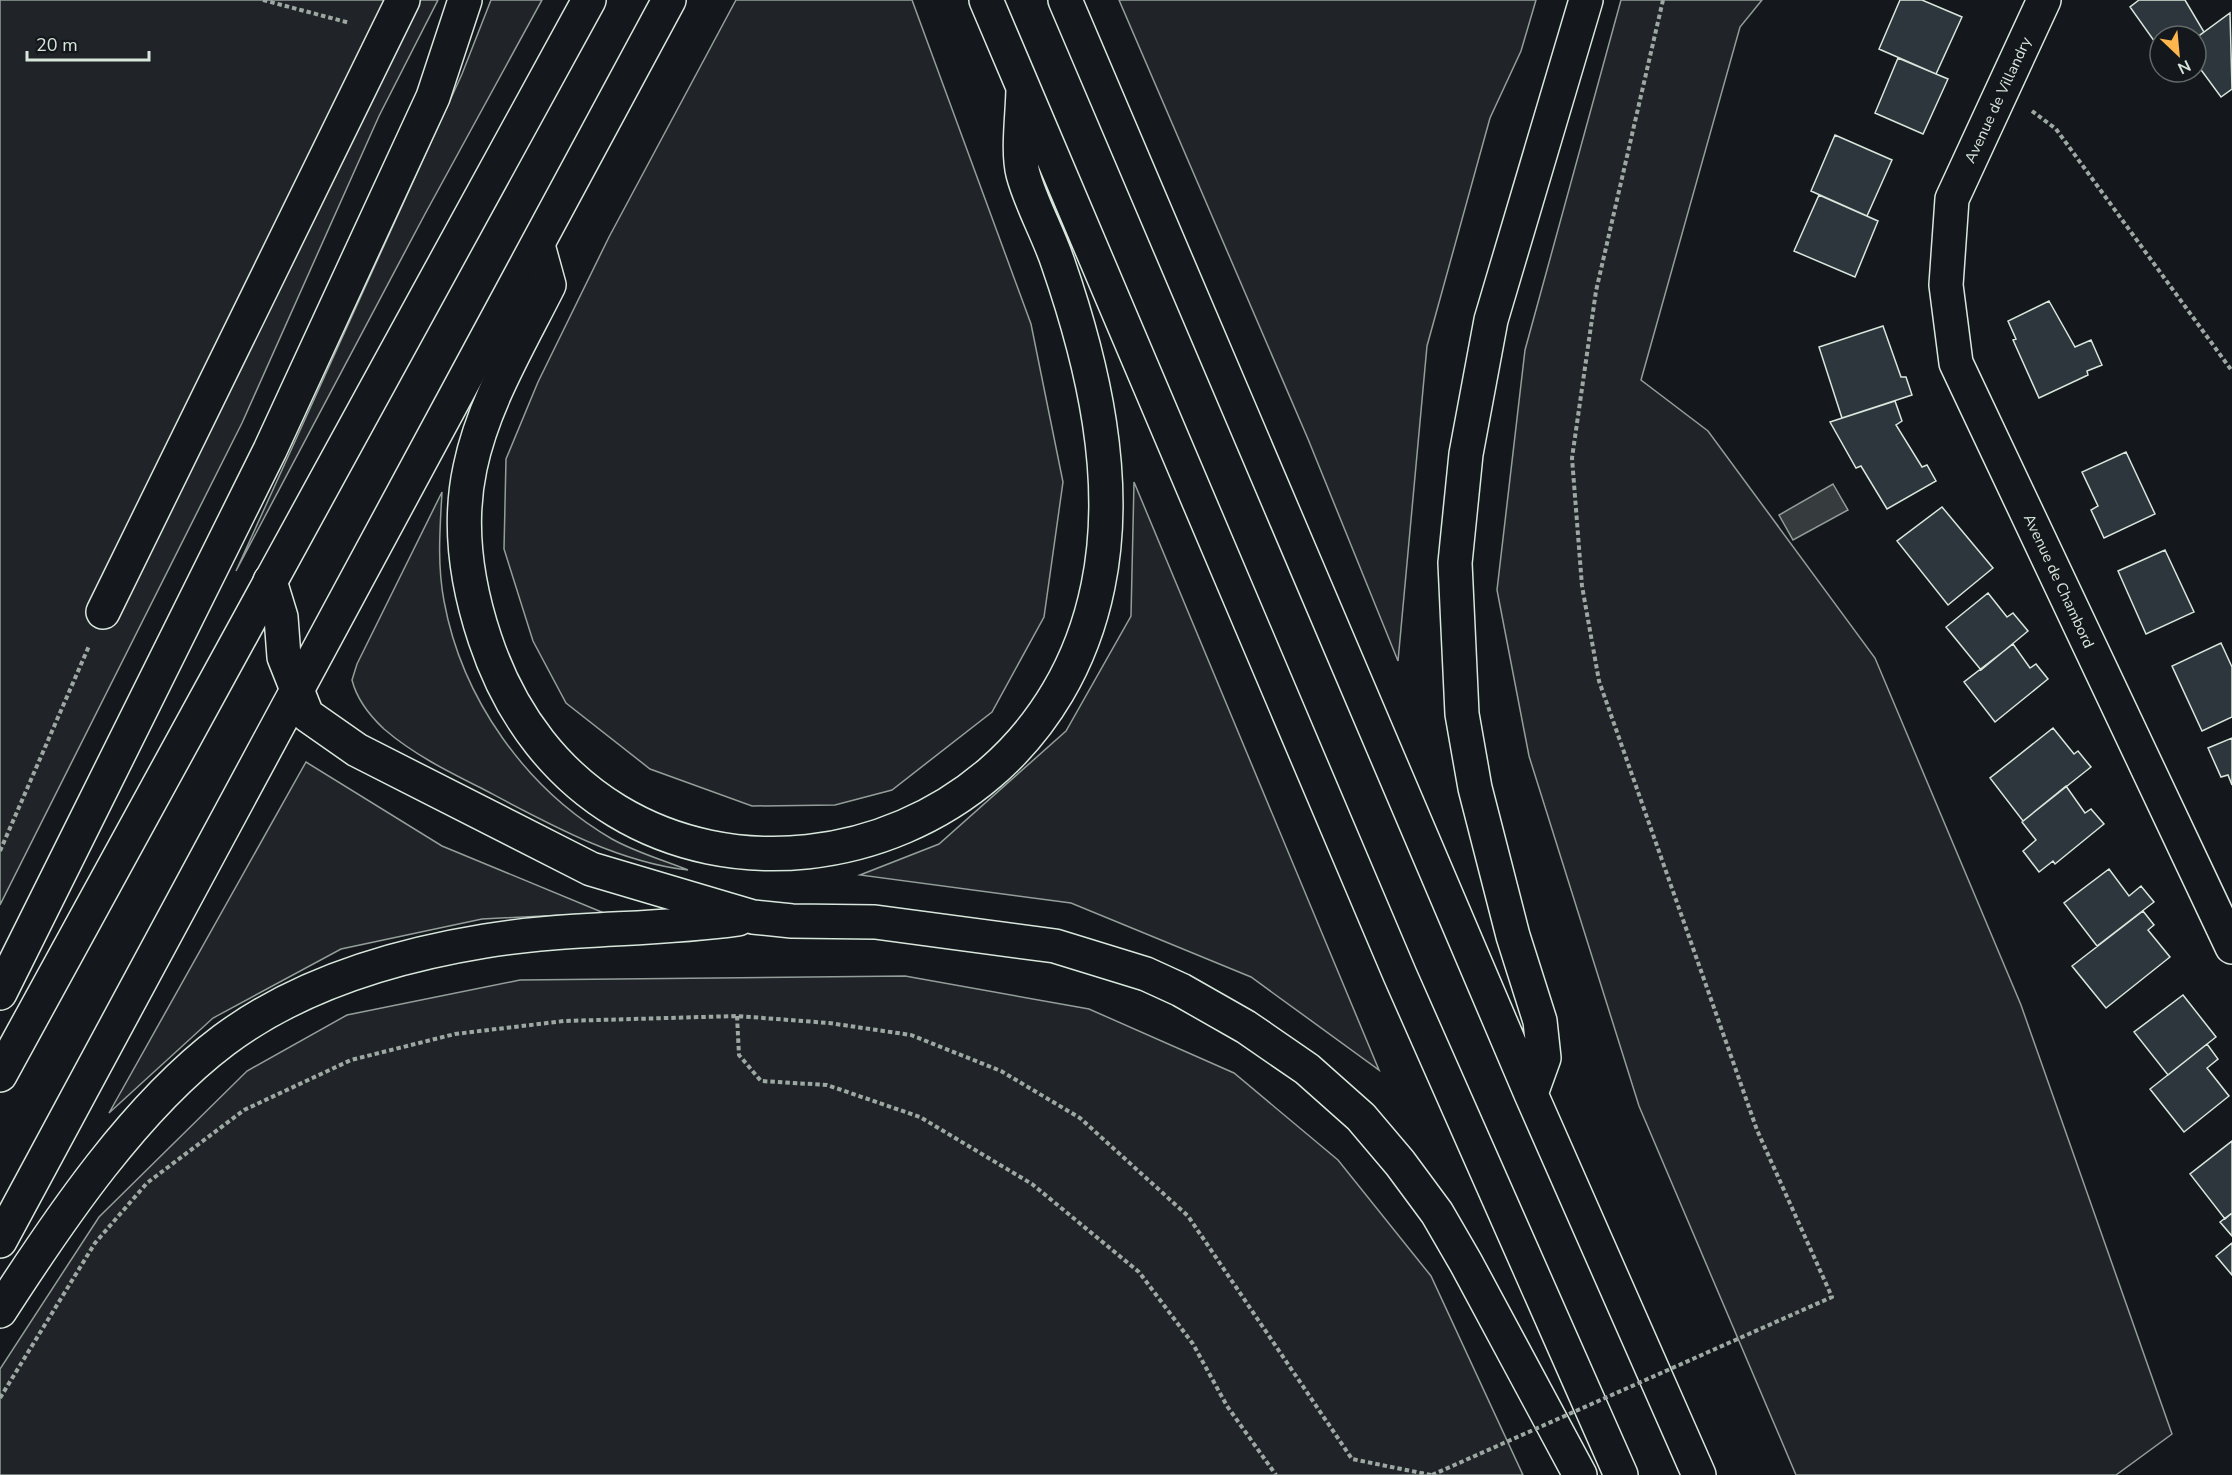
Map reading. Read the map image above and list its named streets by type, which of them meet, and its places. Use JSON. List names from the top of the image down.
{
  "streets": {
    "main road": ["Avenue de Villandry", "Avenue de Chambord"]
  },
  "crossings": [
    ["Avenue de Villandry", "Avenue de Chambord"]
  ],
  "scale_bar": "20 m",
  "north": "bottom right"
}
